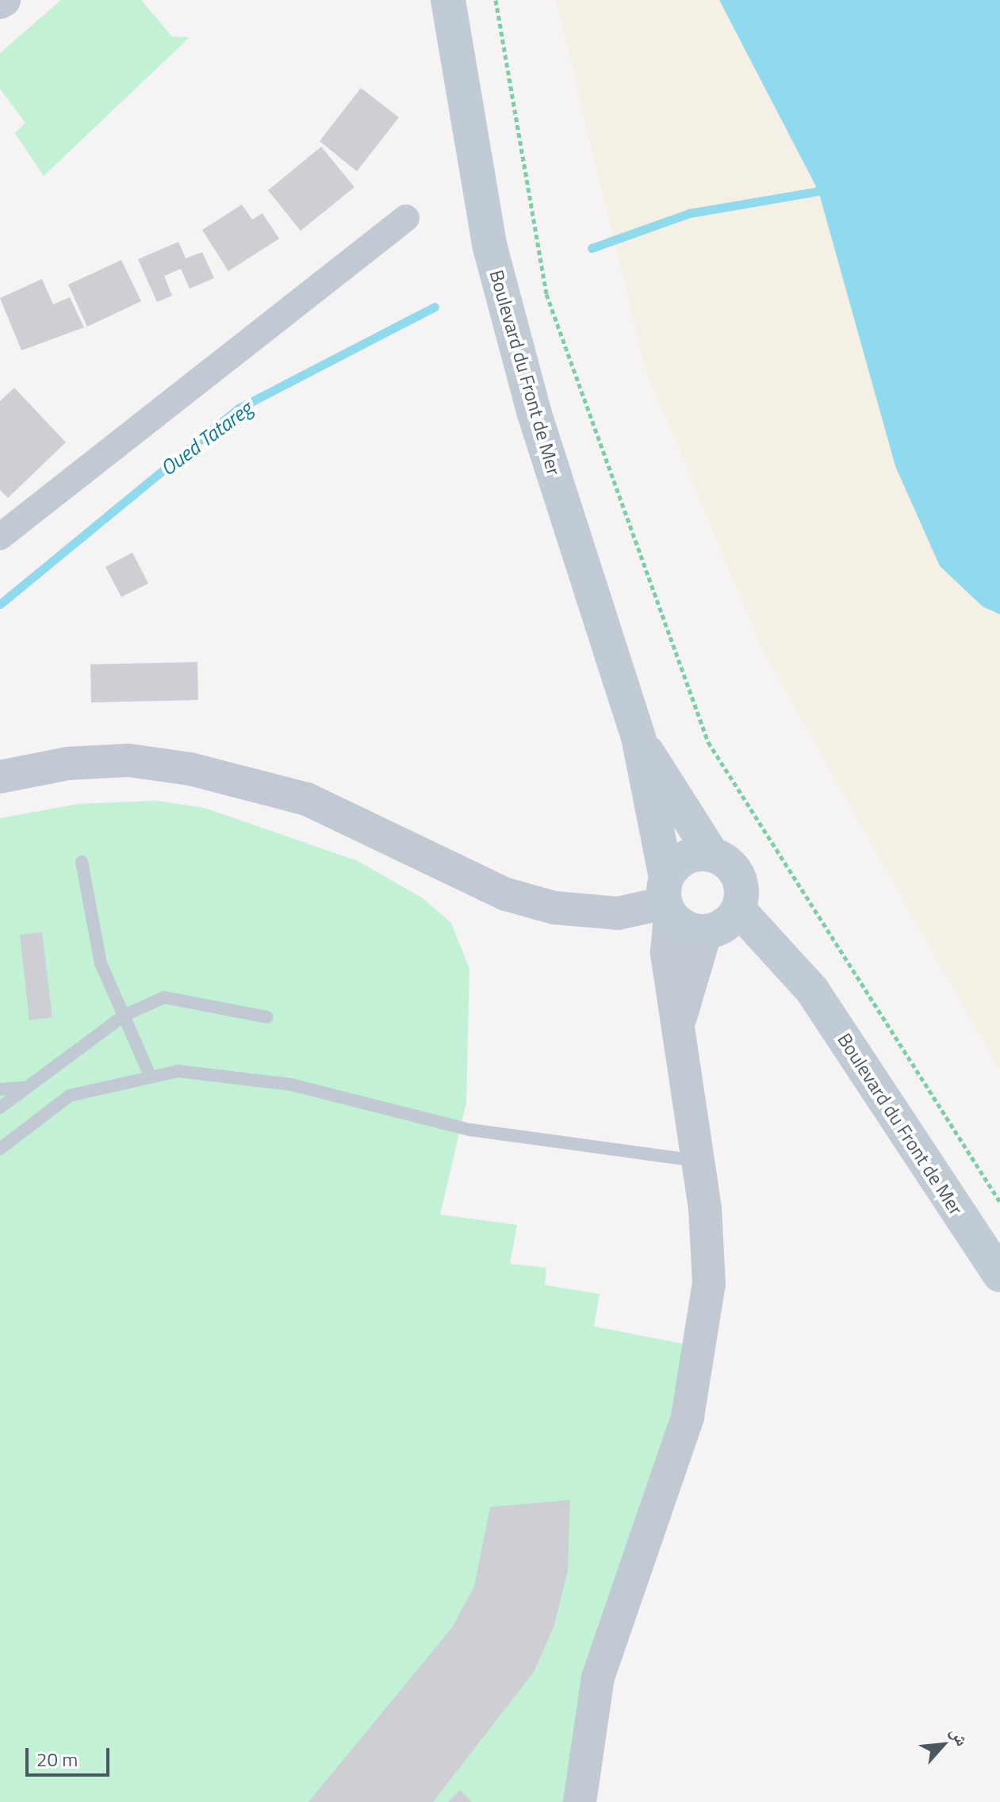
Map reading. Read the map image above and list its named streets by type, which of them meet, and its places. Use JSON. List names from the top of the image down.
{
  "streets": {
    "main road": ["Boulevard du Front de Mer"]
  },
  "water": ["Oued Tatareg"],
  "scale_bar": "20 m",
  "north": "top right"
}
